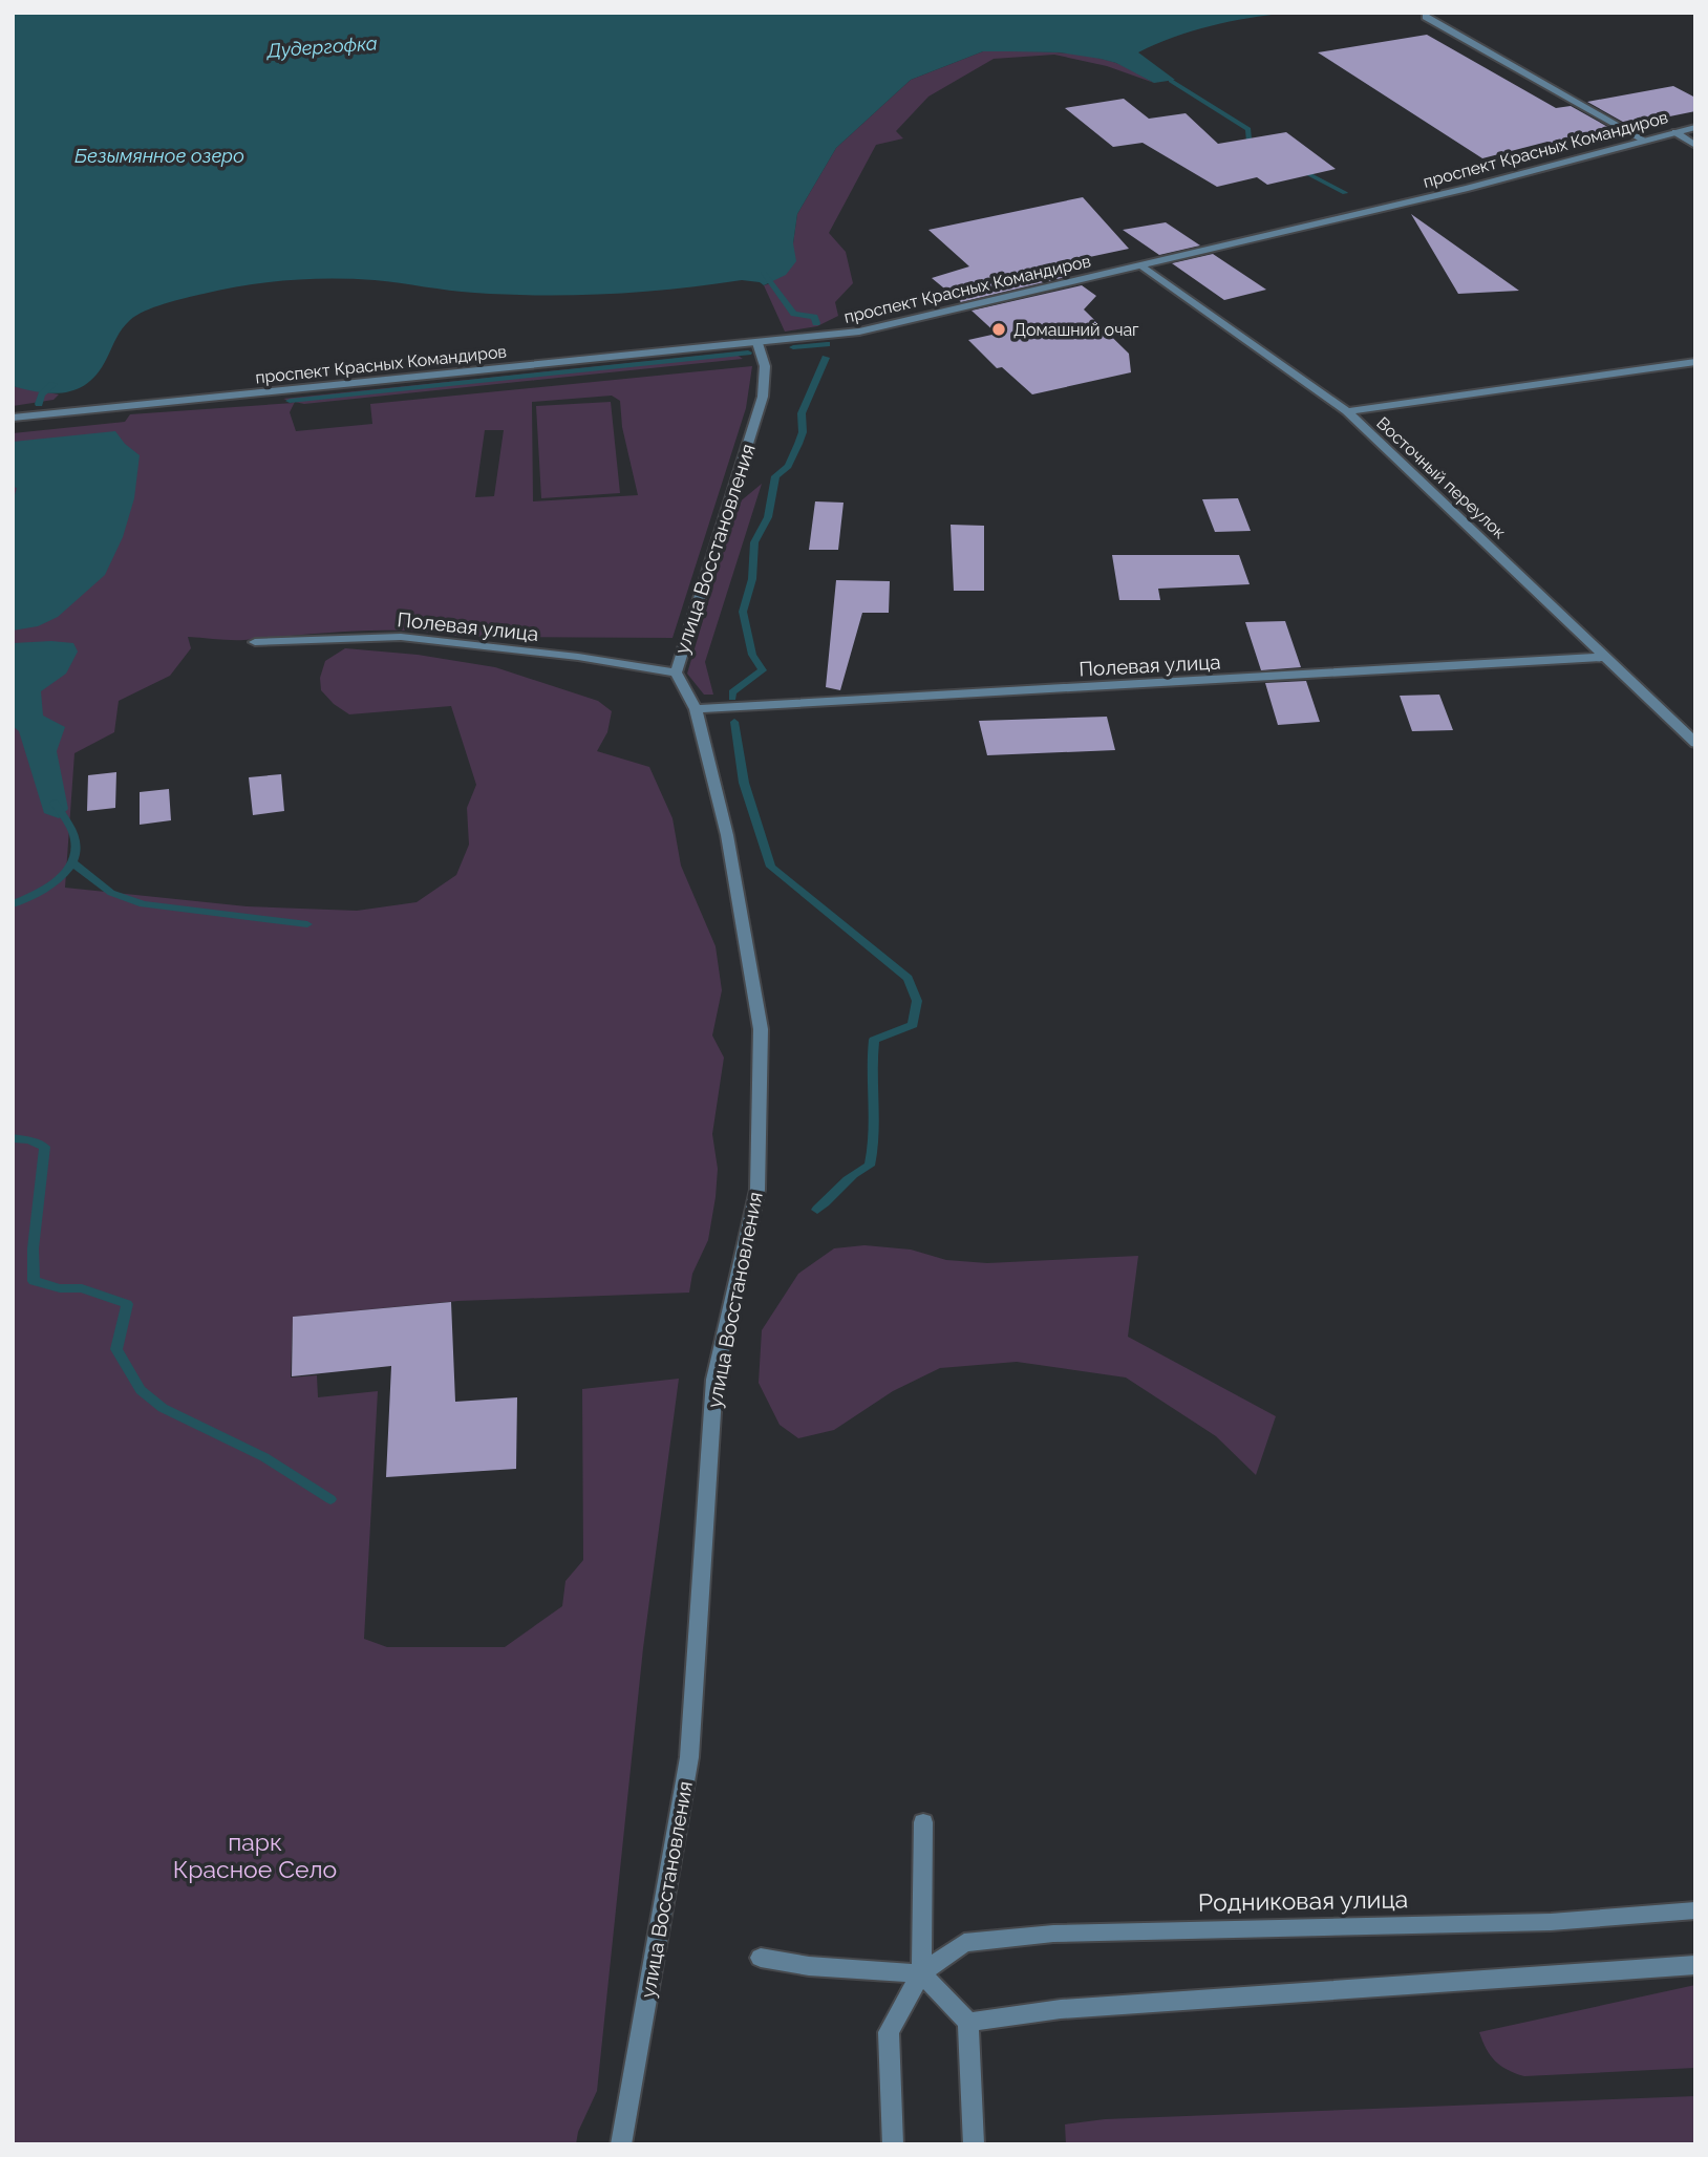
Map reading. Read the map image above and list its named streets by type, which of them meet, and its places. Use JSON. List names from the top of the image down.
{
  "streets": {
    "street": [
      "проспект Красных Командиров",
      "Восточный переулок",
      "улица Восстановления",
      "Полевая улица",
      "Родниковая улица"
    ]
  },
  "crossings": [
    ["проспект Красных Командиров", "Восточный переулок"],
    ["проспект Красных Командиров", "улица Восстановления"],
    ["Восточный переулок", "Полевая улица"],
    ["улица Восстановления", "Полевая улица"]
  ],
  "water": ["Дудергофка", "Безымянное озеро"],
  "parks": ["парк Красное Село"],
  "places": ["Домашний очаг"]
}
